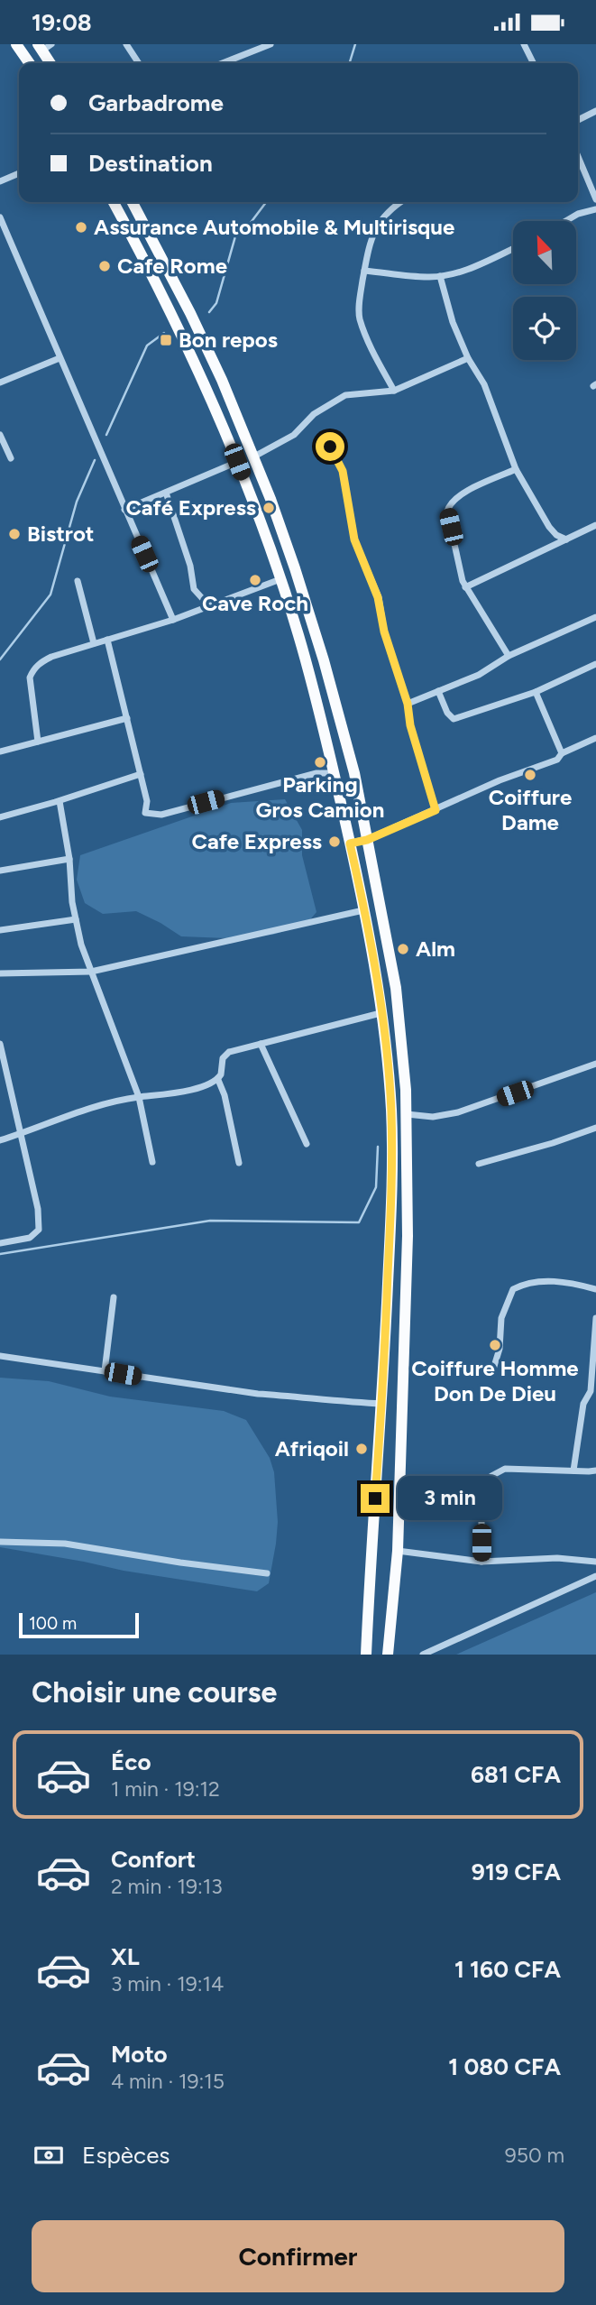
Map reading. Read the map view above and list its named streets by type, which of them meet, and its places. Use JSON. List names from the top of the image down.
{
  "places": {
    "other": [
      "Assurance Automobile & Multirisque",
      "Cafe Rome",
      "Café Express",
      "Bistrot",
      "Cave Roch",
      "Parking Gros Camion",
      "Coiffure Dame",
      "Cafe Express",
      "Alm",
      "Coiffure Homme Don De Dieu",
      "Afriqoil"
    ],
    "transit": ["Bon repos"]
  },
  "scale_bar": "100 m",
  "north": "top left",
  "page": {
    "status": "19:08",
    "banner": ["Garbadrome", "Destination"],
    "bubble": "3 min",
    "scale": "100 m",
    "heading": "Choisir une course",
    "list": [
      {
        "name": "Éco",
        "note": "1 min · 19:12",
        "value": "681 CFA"
      },
      {
        "name": "Confort",
        "note": "2 min · 19:13",
        "value": "919 CFA"
      },
      {
        "name": "XL",
        "note": "3 min · 19:14",
        "value": "1 160 CFA"
      },
      {
        "name": "Moto",
        "note": "4 min · 19:15",
        "value": "1 080 CFA"
      }
    ],
    "pay": ["Espèces", "950 m"],
    "buttons": "Confirmer"
  }
}
